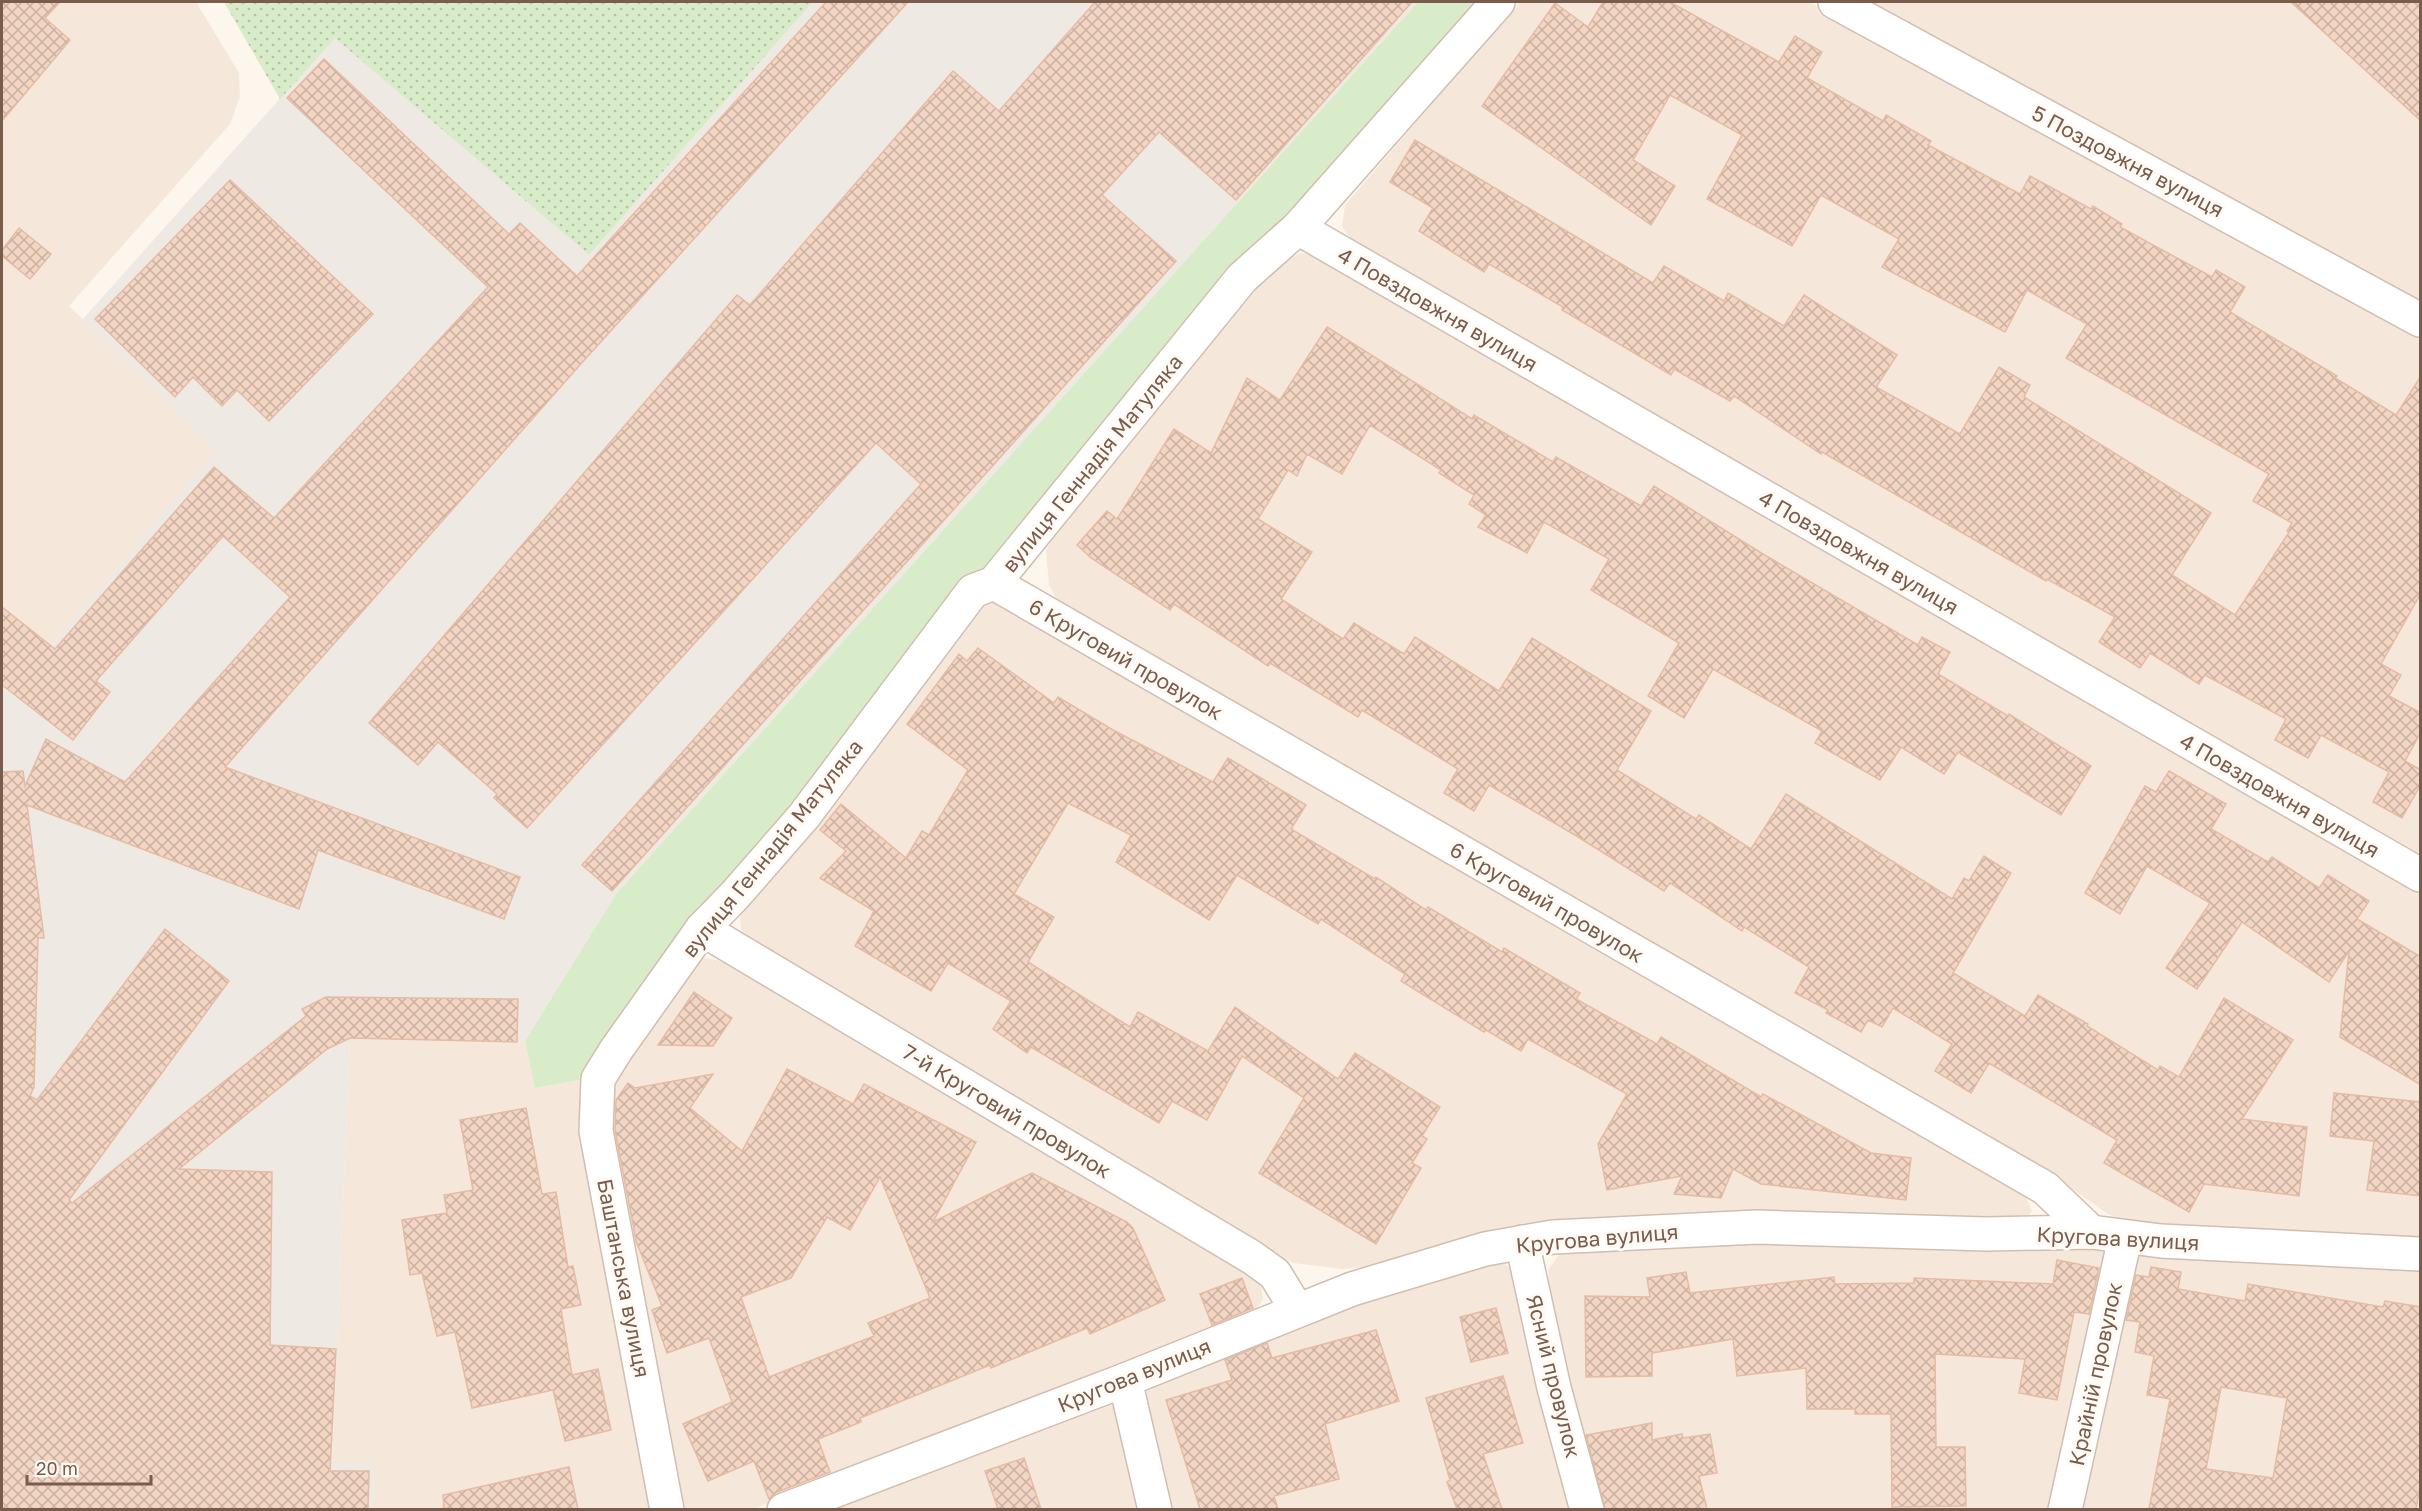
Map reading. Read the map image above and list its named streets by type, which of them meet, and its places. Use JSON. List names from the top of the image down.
{
  "streets": {
    "street": [
      "5 Поздовжня вулиця",
      "4 Повздовжня вулиця",
      "вулиця Геннадія Матуляка",
      "6 Круговий провулок",
      "7-й Круговий провулок",
      "Кругова вулиця",
      "Баштанська вулиця",
      "Крайній провулок",
      "Ясний провулок"
    ]
  },
  "crossings": [
    ["4 Повздовжня вулиця", "вулиця Геннадія Матуляка"],
    ["вулиця Геннадія Матуляка", "6 Круговий провулок"],
    ["вулиця Геннадія Матуляка", "7-й Круговий провулок"],
    ["вулиця Геннадія Матуляка", "Баштанська вулиця"],
    ["6 Круговий провулок", "Кругова вулиця"],
    ["7-й Круговий провулок", "Кругова вулиця"],
    ["Кругова вулиця", "Крайній провулок"],
    ["Кругова вулиця", "Ясний провулок"]
  ],
  "scale_bar": "20 m"
}
